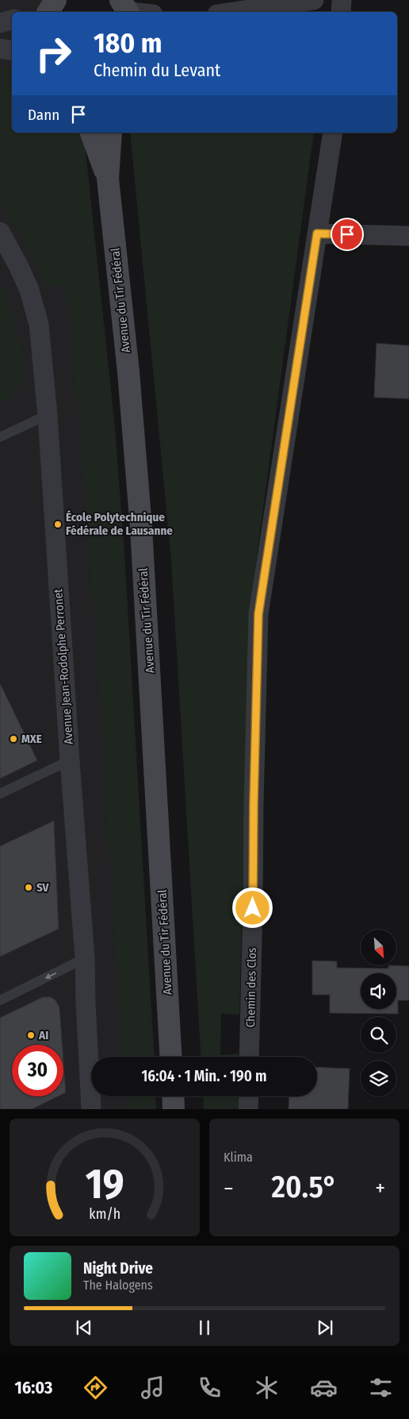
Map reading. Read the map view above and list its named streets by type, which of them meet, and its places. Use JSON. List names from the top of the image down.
{
  "streets": {
    "main road": ["Avenue du Tir Fédéral"],
    "street": ["Avenue Jean-Rodolphe Perronet", "Chemin des Clos"]
  },
  "places": [
    "École Polytechnique Fédérale de Lausanne",
    "MXE",
    "SV",
    "AI"
  ],
  "north": "bottom right",
  "page": {
    "turn": ["180 m", "Chemin du Levant"],
    "then": "Dann",
    "limit": "30",
    "trip": "16:04 · 1 Min. · 190 m",
    "tile": "Klima",
    "heat": ["−", "20.5°", "+"],
    "song": ["Night Drive", "The Halogens"],
    "tabs": "16:03",
    "gauge": ["19", "km/h"]
  }
}
